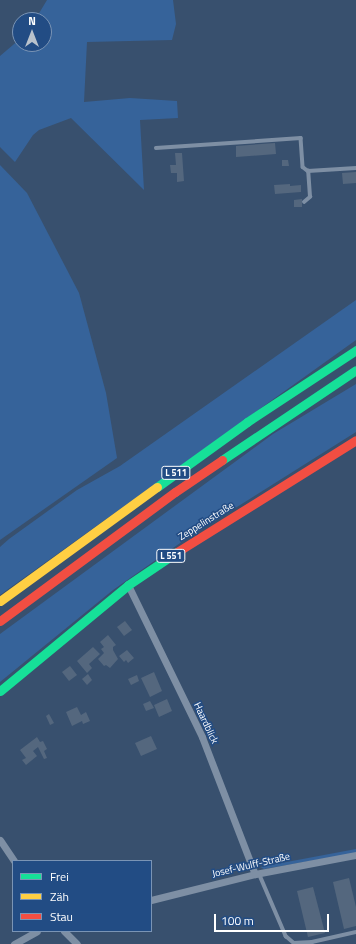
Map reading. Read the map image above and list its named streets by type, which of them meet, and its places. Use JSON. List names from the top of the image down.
{
  "streets": {
    "main road": ["L 511", "Zeppelinstraße", "L 551"],
    "street": ["Haardblick", "Josef-Wulff-Straße"]
  },
  "crossings": [
    ["Zeppelinstraße", "Haardblick"],
    ["Haardblick", "Josef-Wulff-Straße"]
  ],
  "legend": ["Frei", "Zäh", "Stau"],
  "scale_bar": "100 m",
  "north": "top"
}
